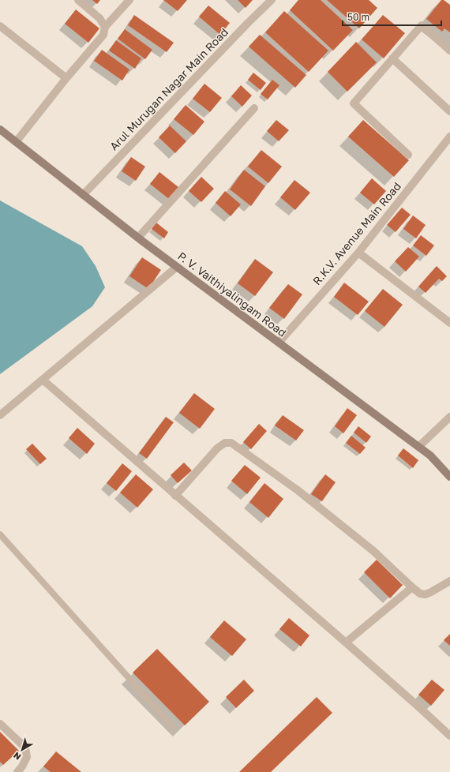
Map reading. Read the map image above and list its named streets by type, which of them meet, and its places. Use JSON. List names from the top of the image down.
{
  "streets": {
    "street": ["Arul Murugan Nagar Main Road", "R.K.V. Avenue Main Road", "P. V. Vaithiyalingam Road"]
  },
  "crossings": [
    ["Arul Murugan Nagar Main Road", "P. V. Vaithiyalingam Road"],
    ["R.K.V. Avenue Main Road", "P. V. Vaithiyalingam Road"]
  ],
  "scale_bar": "50 m",
  "north": "bottom left"
}
